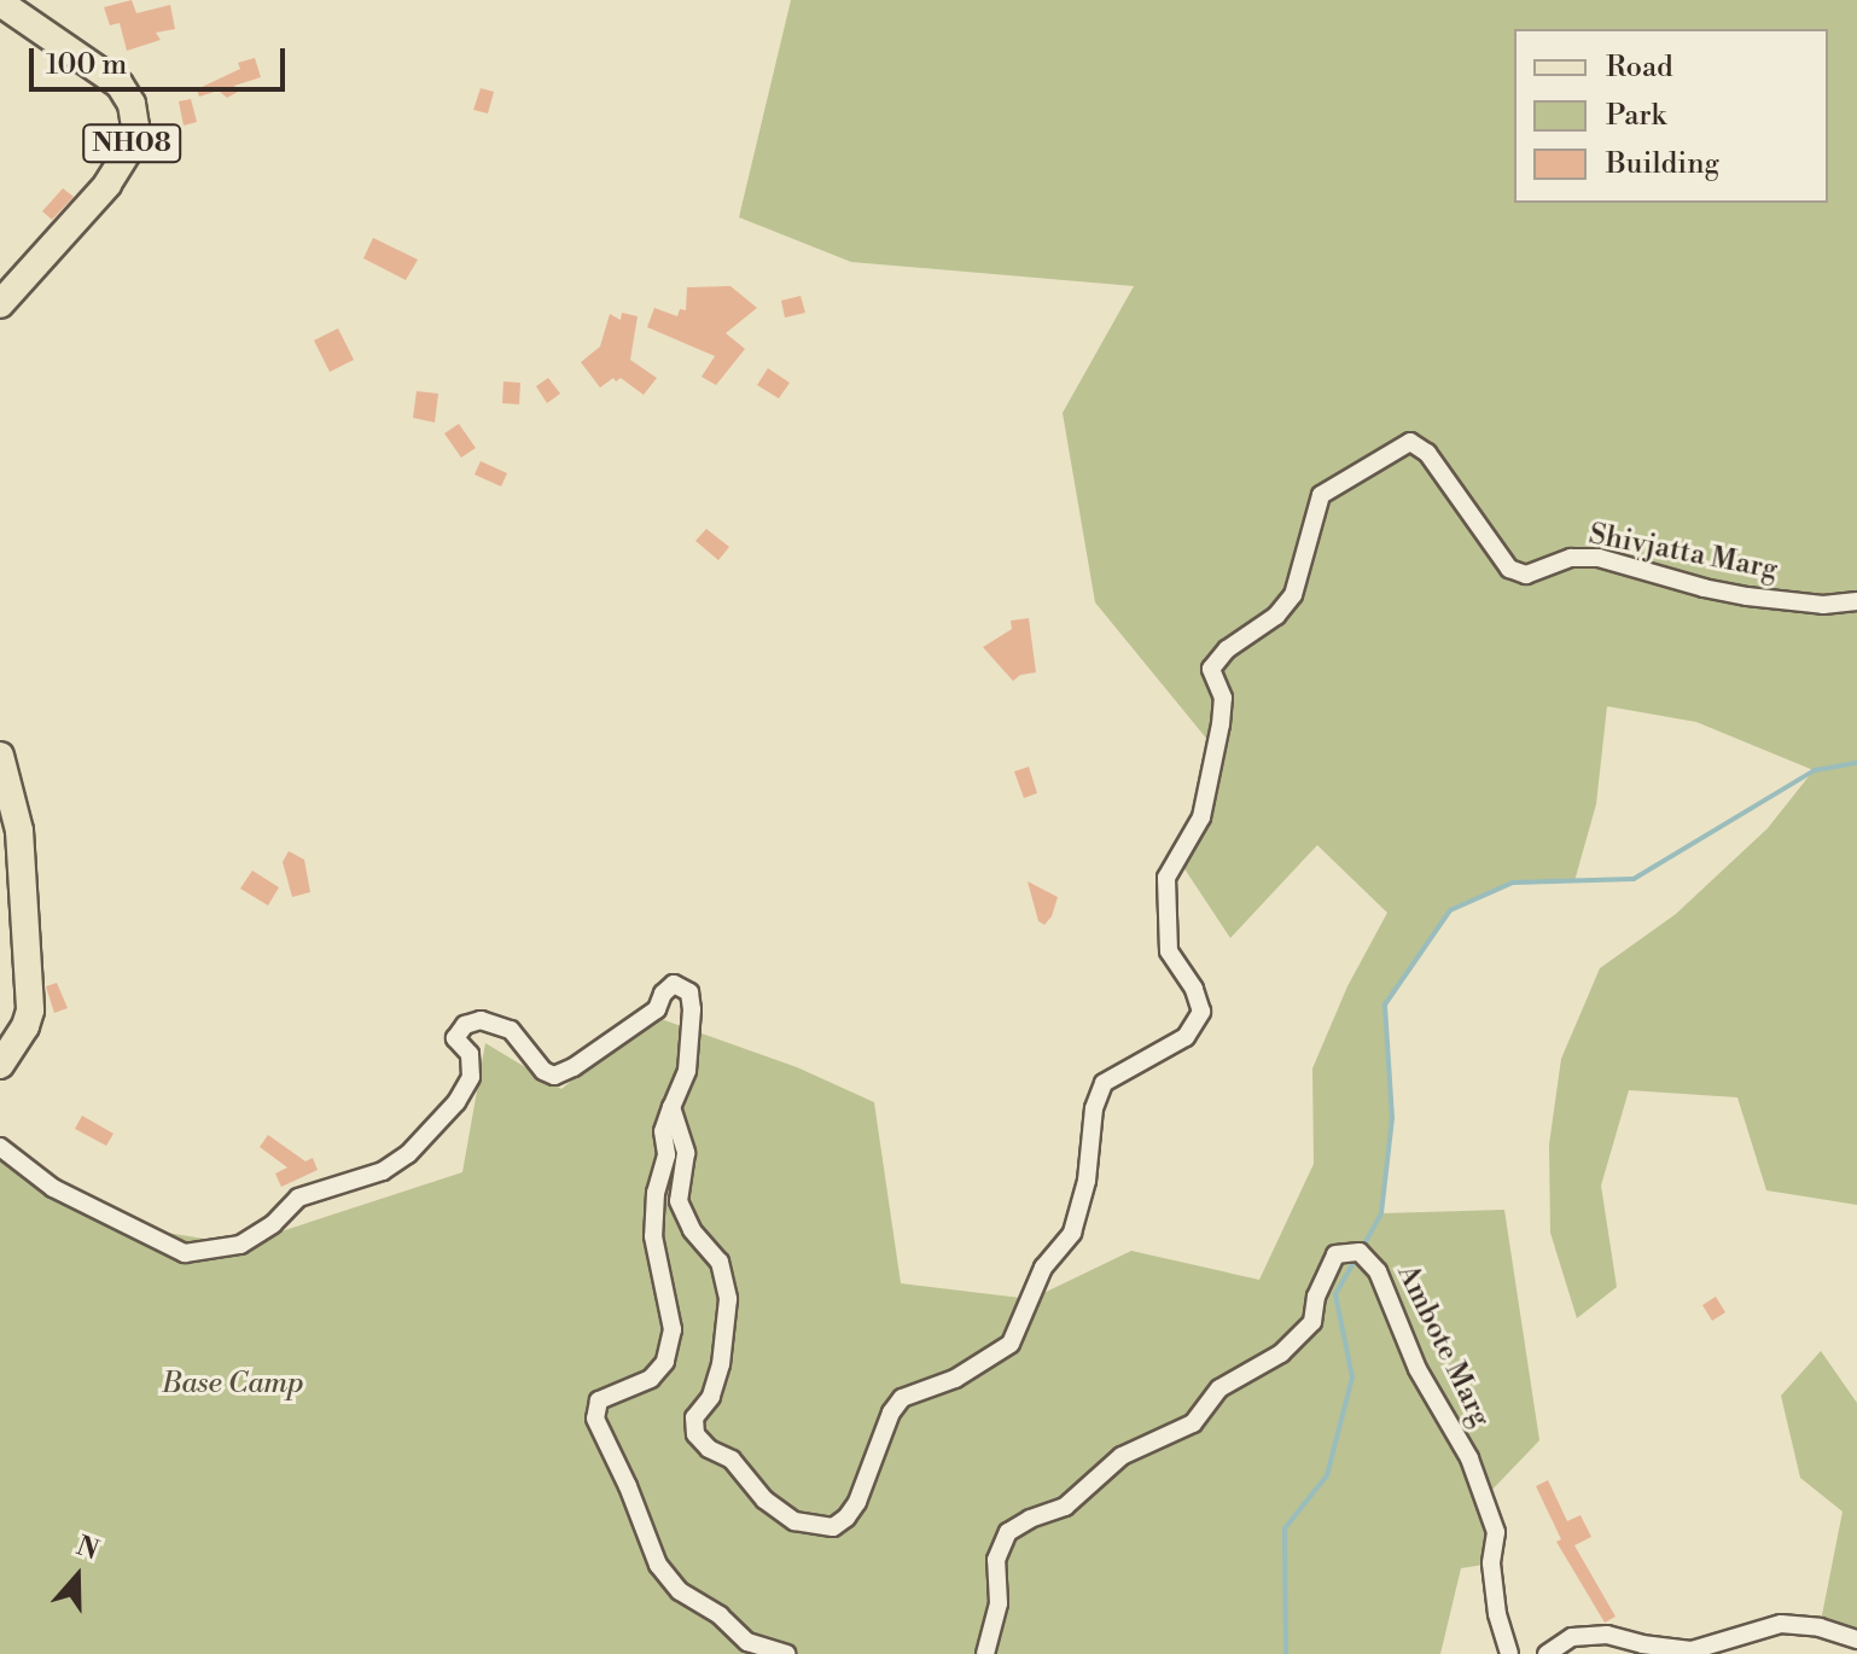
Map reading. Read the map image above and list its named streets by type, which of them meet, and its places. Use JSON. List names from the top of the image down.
{
  "streets": {
    "main road": ["NH08"],
    "street": ["Shivjatta Marg", "Ambote Marg"]
  },
  "parks": ["Base Camp"],
  "legend": ["Road", "Park", "Building"],
  "scale_bar": "100 m",
  "north": "top"
}
